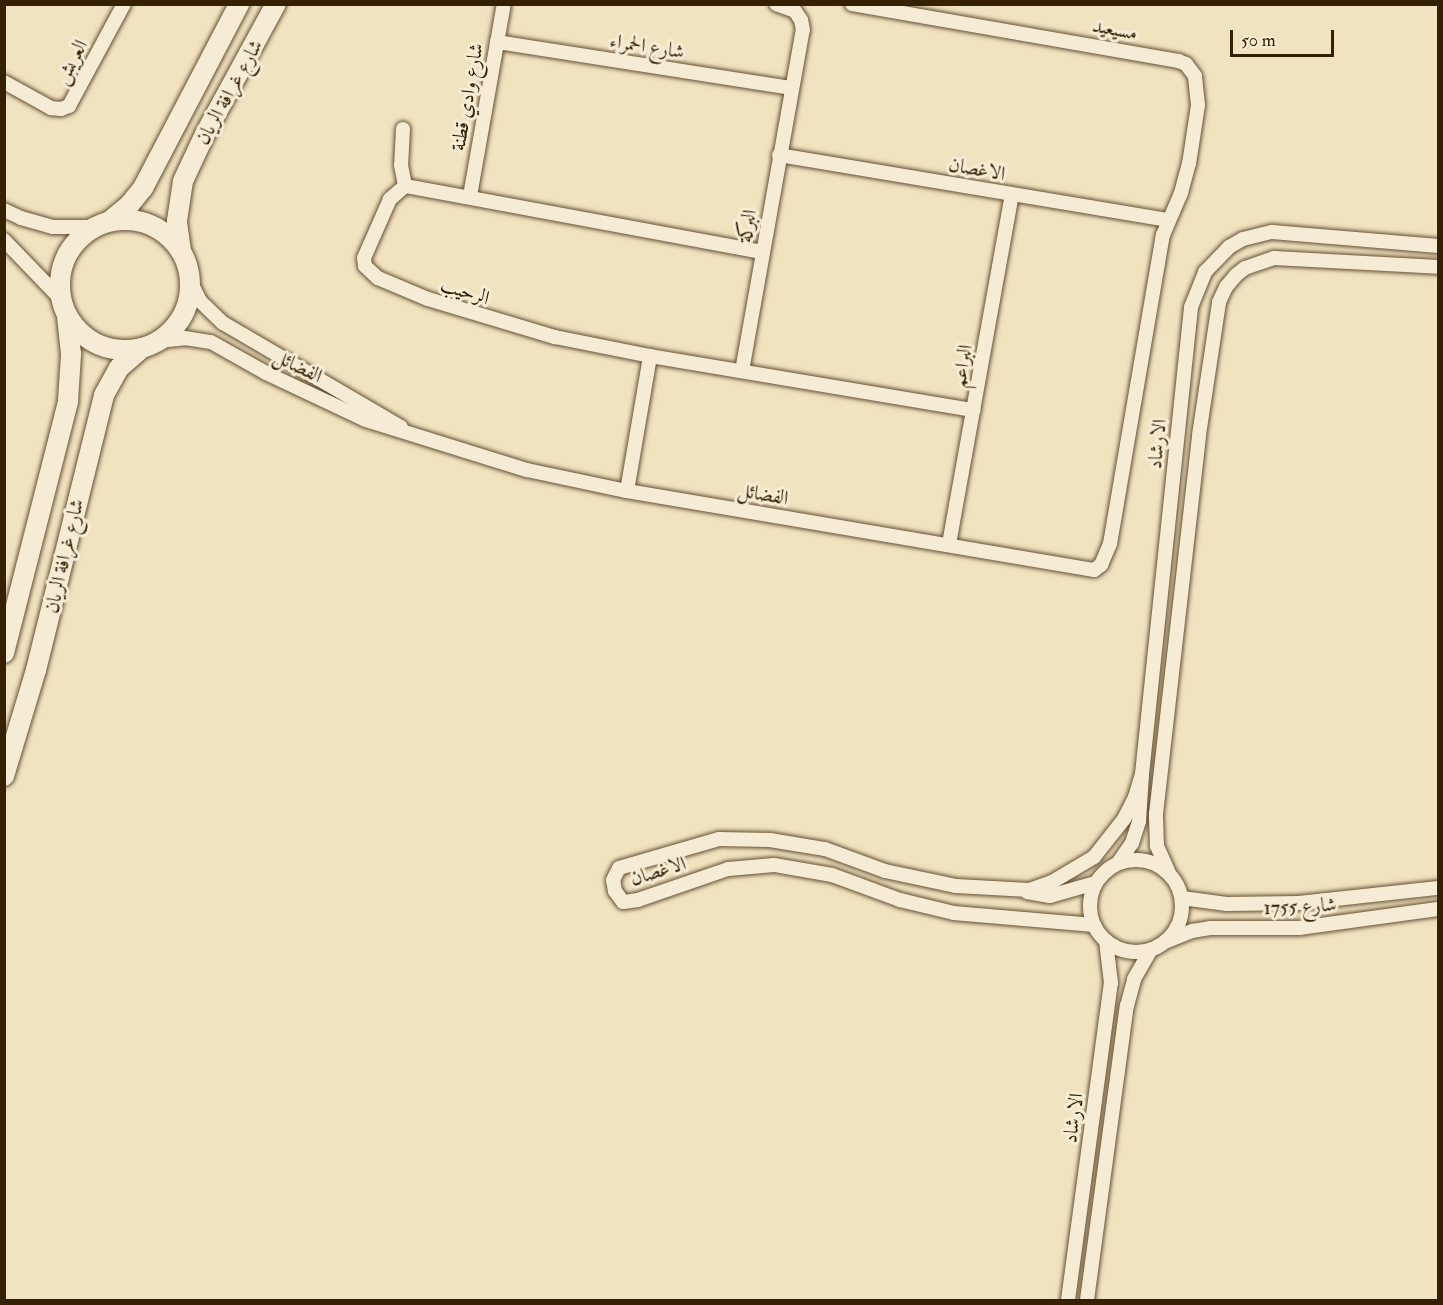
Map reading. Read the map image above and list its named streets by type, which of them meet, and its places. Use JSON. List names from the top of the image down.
{
  "streets": {
    "main road": ["شارع غرافة الريان"],
    "street": [
      "مسيعيد",
      "شارع الحمراء",
      "العريش",
      "شارع وادي قطنة",
      "الاغصان",
      "البركة",
      "الرحيب",
      "الفضائل",
      "البراعم",
      "الارشاد",
      "شارع 1755"
    ]
  },
  "crossings": [
    ["مسيعيد", "الاغصان"],
    ["مسيعيد", "الفضائل"],
    ["شارع الحمراء", "شارع وادي قطنة"],
    ["شارع الحمراء", "البركة"],
    ["شارع غرافة الريان", "الفضائل"],
    ["الاغصان", "البركة"],
    ["الاغصان", "الفضائل"],
    ["الاغصان", "البراعم"],
    ["الاغصان", "الارشاد"],
    ["الاغصان", "شارع 1755"],
    ["البركة", "الرحيب"],
    ["الرحيب", "البراعم"],
    ["الفضائل", "البراعم"],
    ["الارشاد", "شارع 1755"]
  ],
  "scale_bar": "50 m"
}
